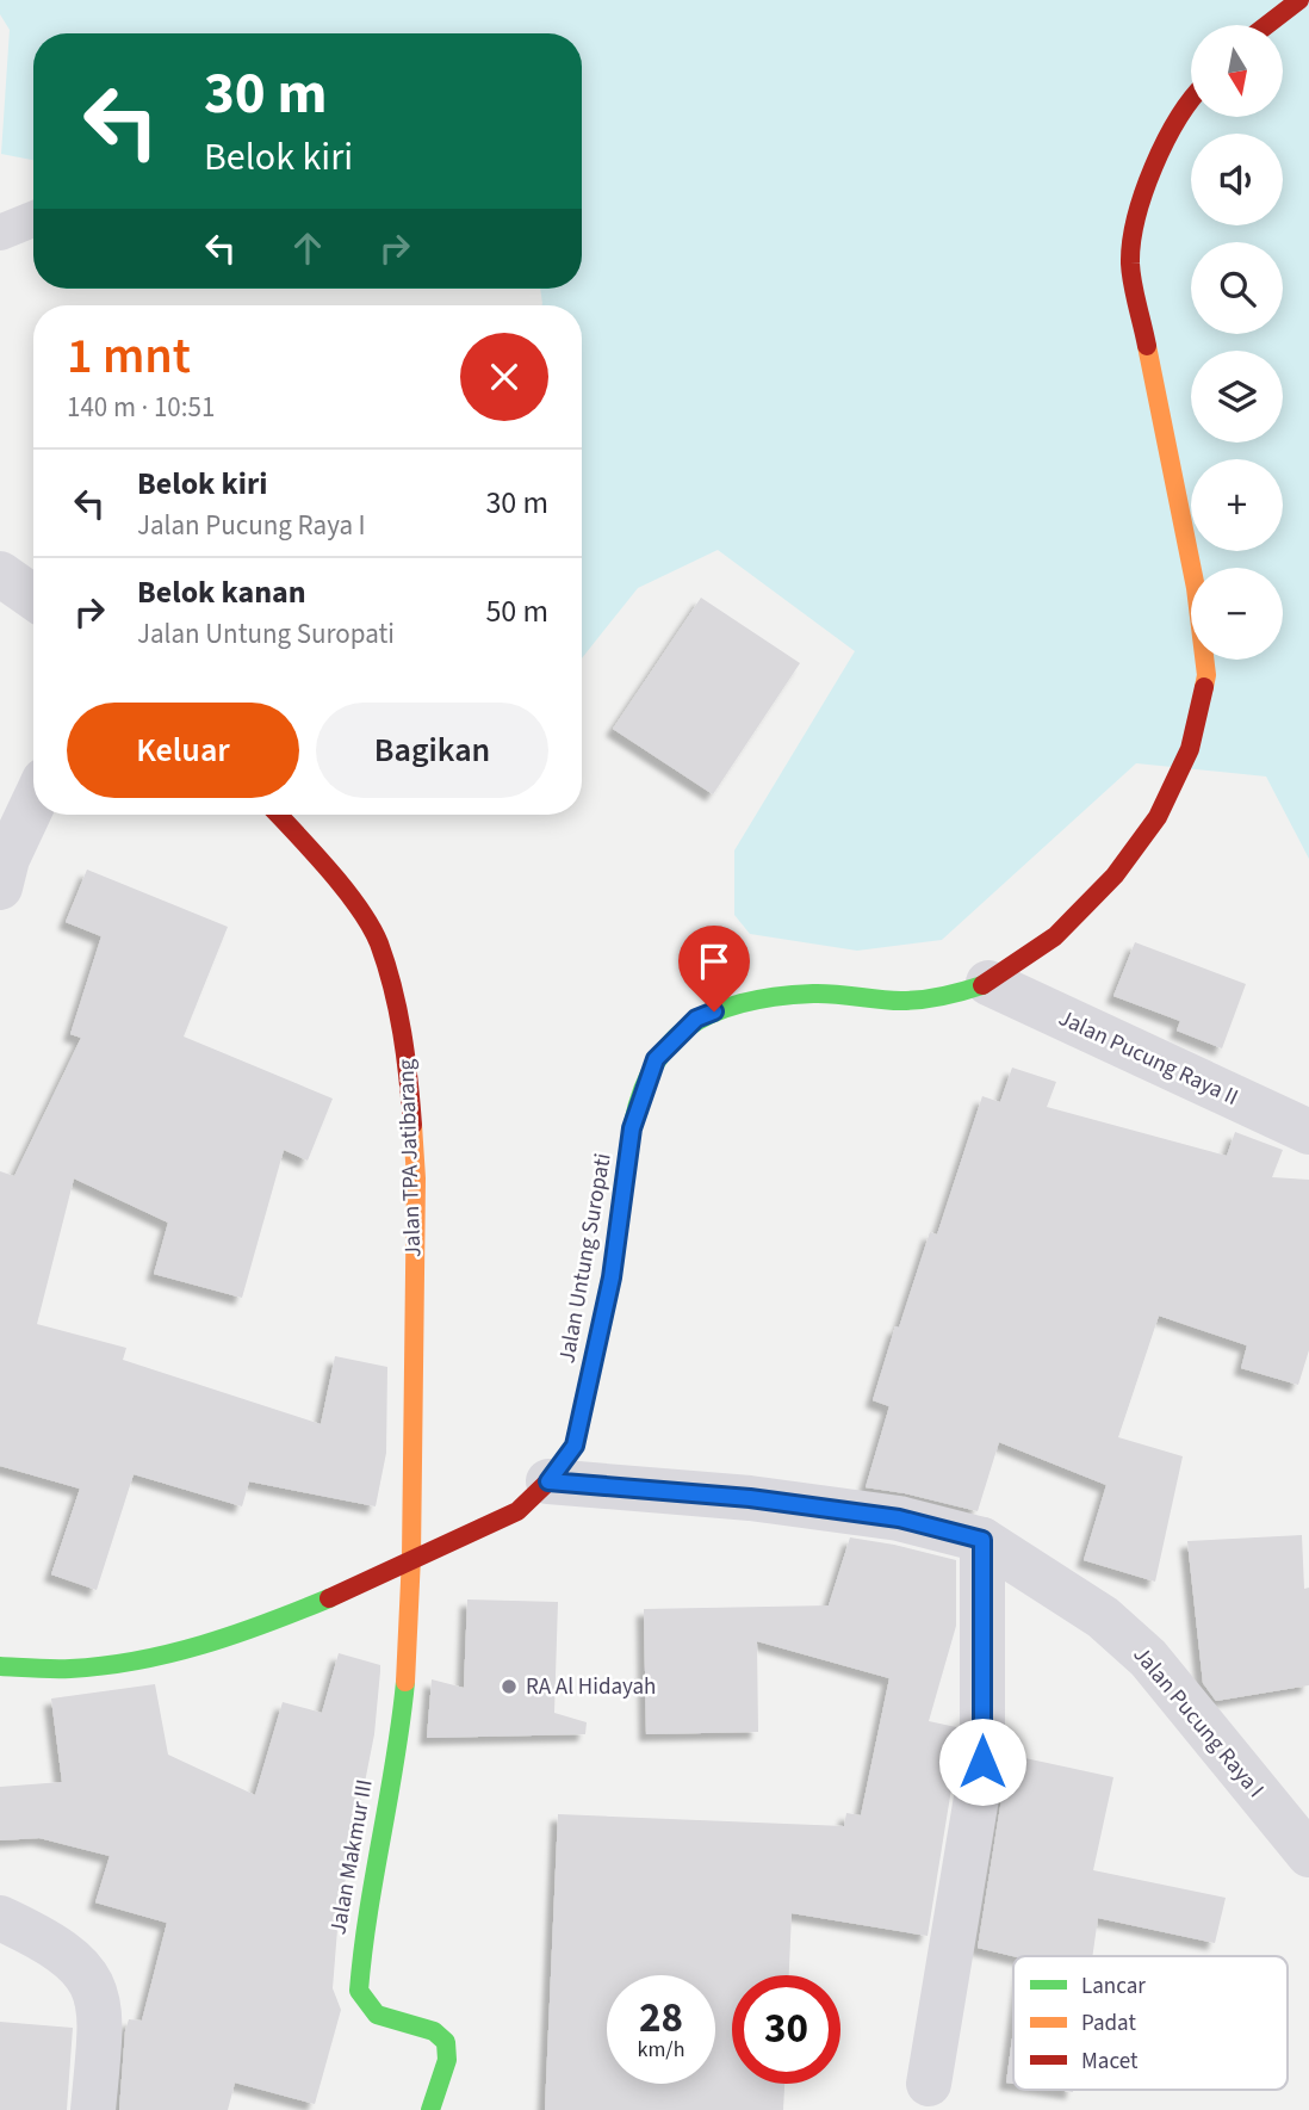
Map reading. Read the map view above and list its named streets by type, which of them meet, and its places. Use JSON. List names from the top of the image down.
{
  "streets": {
    "main road": ["Jalan TPA Jatibarang", "Jalan Untung Suropati", "Jalan Makmur III"],
    "street": ["Jalan Pucung Raya II", "Jalan Pucung Raya I"]
  },
  "crossings": [
    ["Jalan Pucung Raya II", "Jalan Untung Suropati"],
    ["Jalan TPA Jatibarang", "Jalan Untung Suropati"],
    ["Jalan TPA Jatibarang", "Jalan Makmur III"],
    ["Jalan Untung Suropati", "Jalan Pucung Raya I"],
    ["Jalan Untung Suropati", "Jalan Makmur III"]
  ],
  "places": ["RA Al Hidayah"],
  "legend": ["Lancar", "Padat", "Macet"],
  "north": "bottom",
  "page": {
    "map_buttons": ["+", "−"],
    "turn": ["30 m", "Belok kiri"],
    "heading": ["1 mnt", "140 m · 10:51"],
    "list": [
      {
        "name": "Belok kiri",
        "note": "Jalan Pucung Raya I",
        "value": "30 m"
      },
      {
        "name": "Belok kanan",
        "note": "Jalan Untung Suropati",
        "value": "50 m"
      }
    ],
    "buttons": ["Keluar", "Bagikan"],
    "speed": "28 km/h",
    "limit": "30"
  }
}
